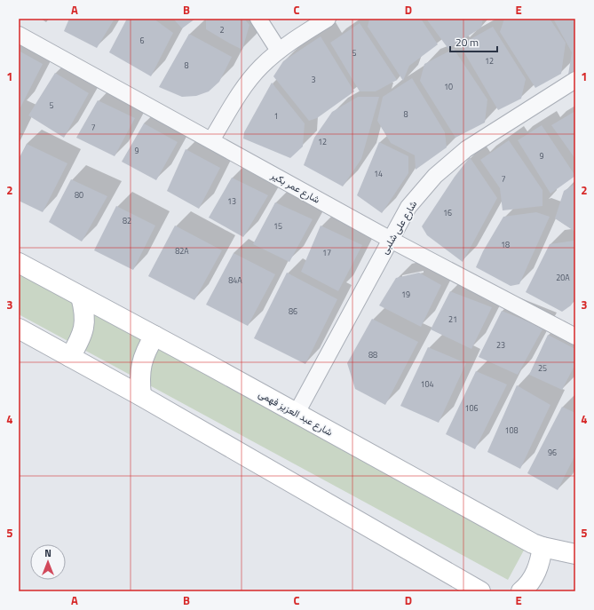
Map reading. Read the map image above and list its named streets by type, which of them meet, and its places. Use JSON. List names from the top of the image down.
{
  "streets": {
    "main road": ["شارع عبد العزيز فهمى"],
    "street": ["شارع عمر بكير", "شارع على شلبى"]
  },
  "crossings": [
    ["شارع عمر بكير", "شارع على شلبى"],
    ["شارع على شلبى", "شارع عبد العزيز فهمى"]
  ],
  "house_numbers": [
    "2",
    "6",
    "5",
    "12",
    "8",
    "3",
    "10",
    "5",
    "8",
    "1",
    "7",
    "12",
    "9",
    "9",
    "14",
    "7",
    "80",
    "13",
    "16",
    "82",
    "15",
    "18",
    "82A",
    "17",
    "20A",
    "84A",
    "19",
    "86",
    "21",
    "23",
    "88",
    "25",
    "104",
    "106",
    "108",
    "96"
  ],
  "scale_bar": "20 m",
  "north": "top",
  "grid": {
    "columns": [
      "A",
      "B",
      "C",
      "D",
      "E"
    ],
    "rows": [
      "1",
      "2",
      "3",
      "4",
      "5"
    ]
  }
}
